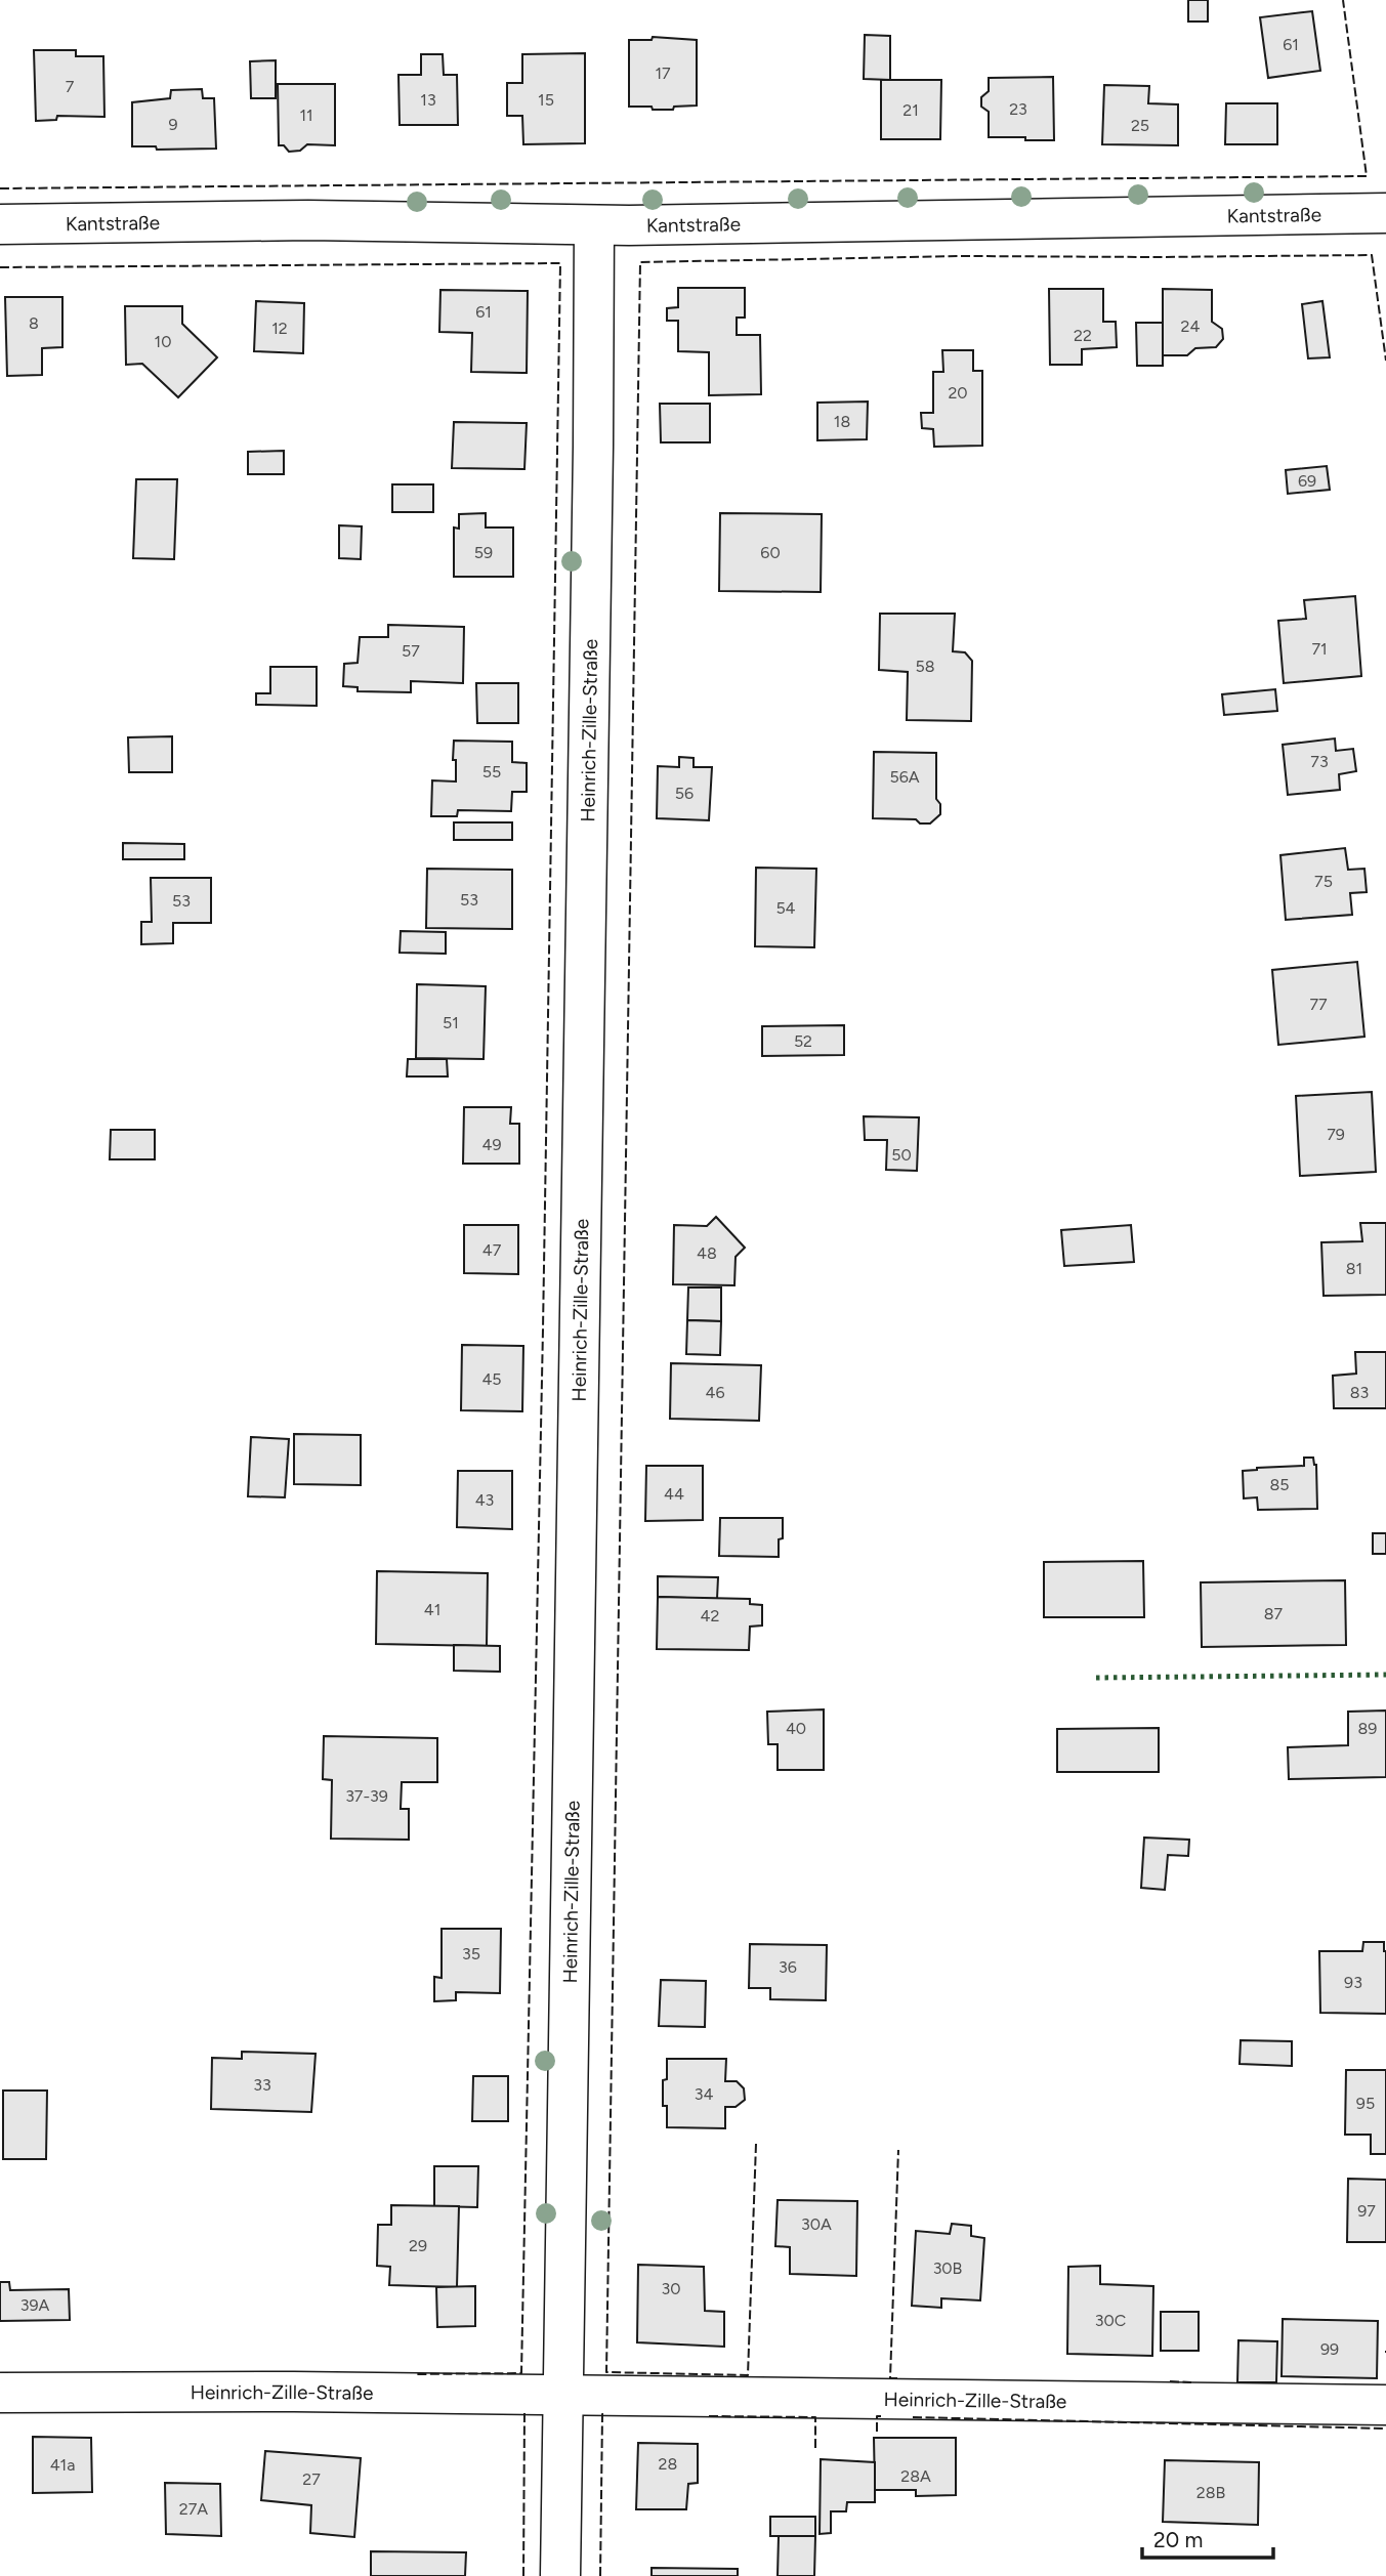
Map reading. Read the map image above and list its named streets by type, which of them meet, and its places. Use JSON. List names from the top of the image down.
{
  "streets": {
    "street": ["Kantstraße", "Heinrich-Zille-Straße"]
  },
  "crossings": [
    ["Kantstraße", "Heinrich-Zille-Straße"]
  ],
  "house_numbers": [
    "61",
    "17",
    "7",
    "13",
    "15",
    "23",
    "21",
    "11",
    "9",
    "25",
    "61",
    "8",
    "24",
    "12",
    "22",
    "10",
    "20",
    "18",
    "69",
    "59",
    "60",
    "71",
    "57",
    "58",
    "73",
    "55",
    "56A",
    "56",
    "75",
    "53",
    "53",
    "54",
    "77",
    "51",
    "52",
    "79",
    "49",
    "50",
    "47",
    "48",
    "81",
    "45",
    "46",
    "83",
    "85",
    "44",
    "43",
    "41",
    "87",
    "42",
    "40",
    "89",
    "37-39",
    "35",
    "36",
    "93",
    "33",
    "34",
    "95",
    "97",
    "30A",
    "29",
    "30B",
    "30",
    "39A",
    "30C",
    "99",
    "28",
    "41a",
    "28A",
    "27",
    "28B",
    "27A"
  ],
  "scale_bar": "20 m"
}
